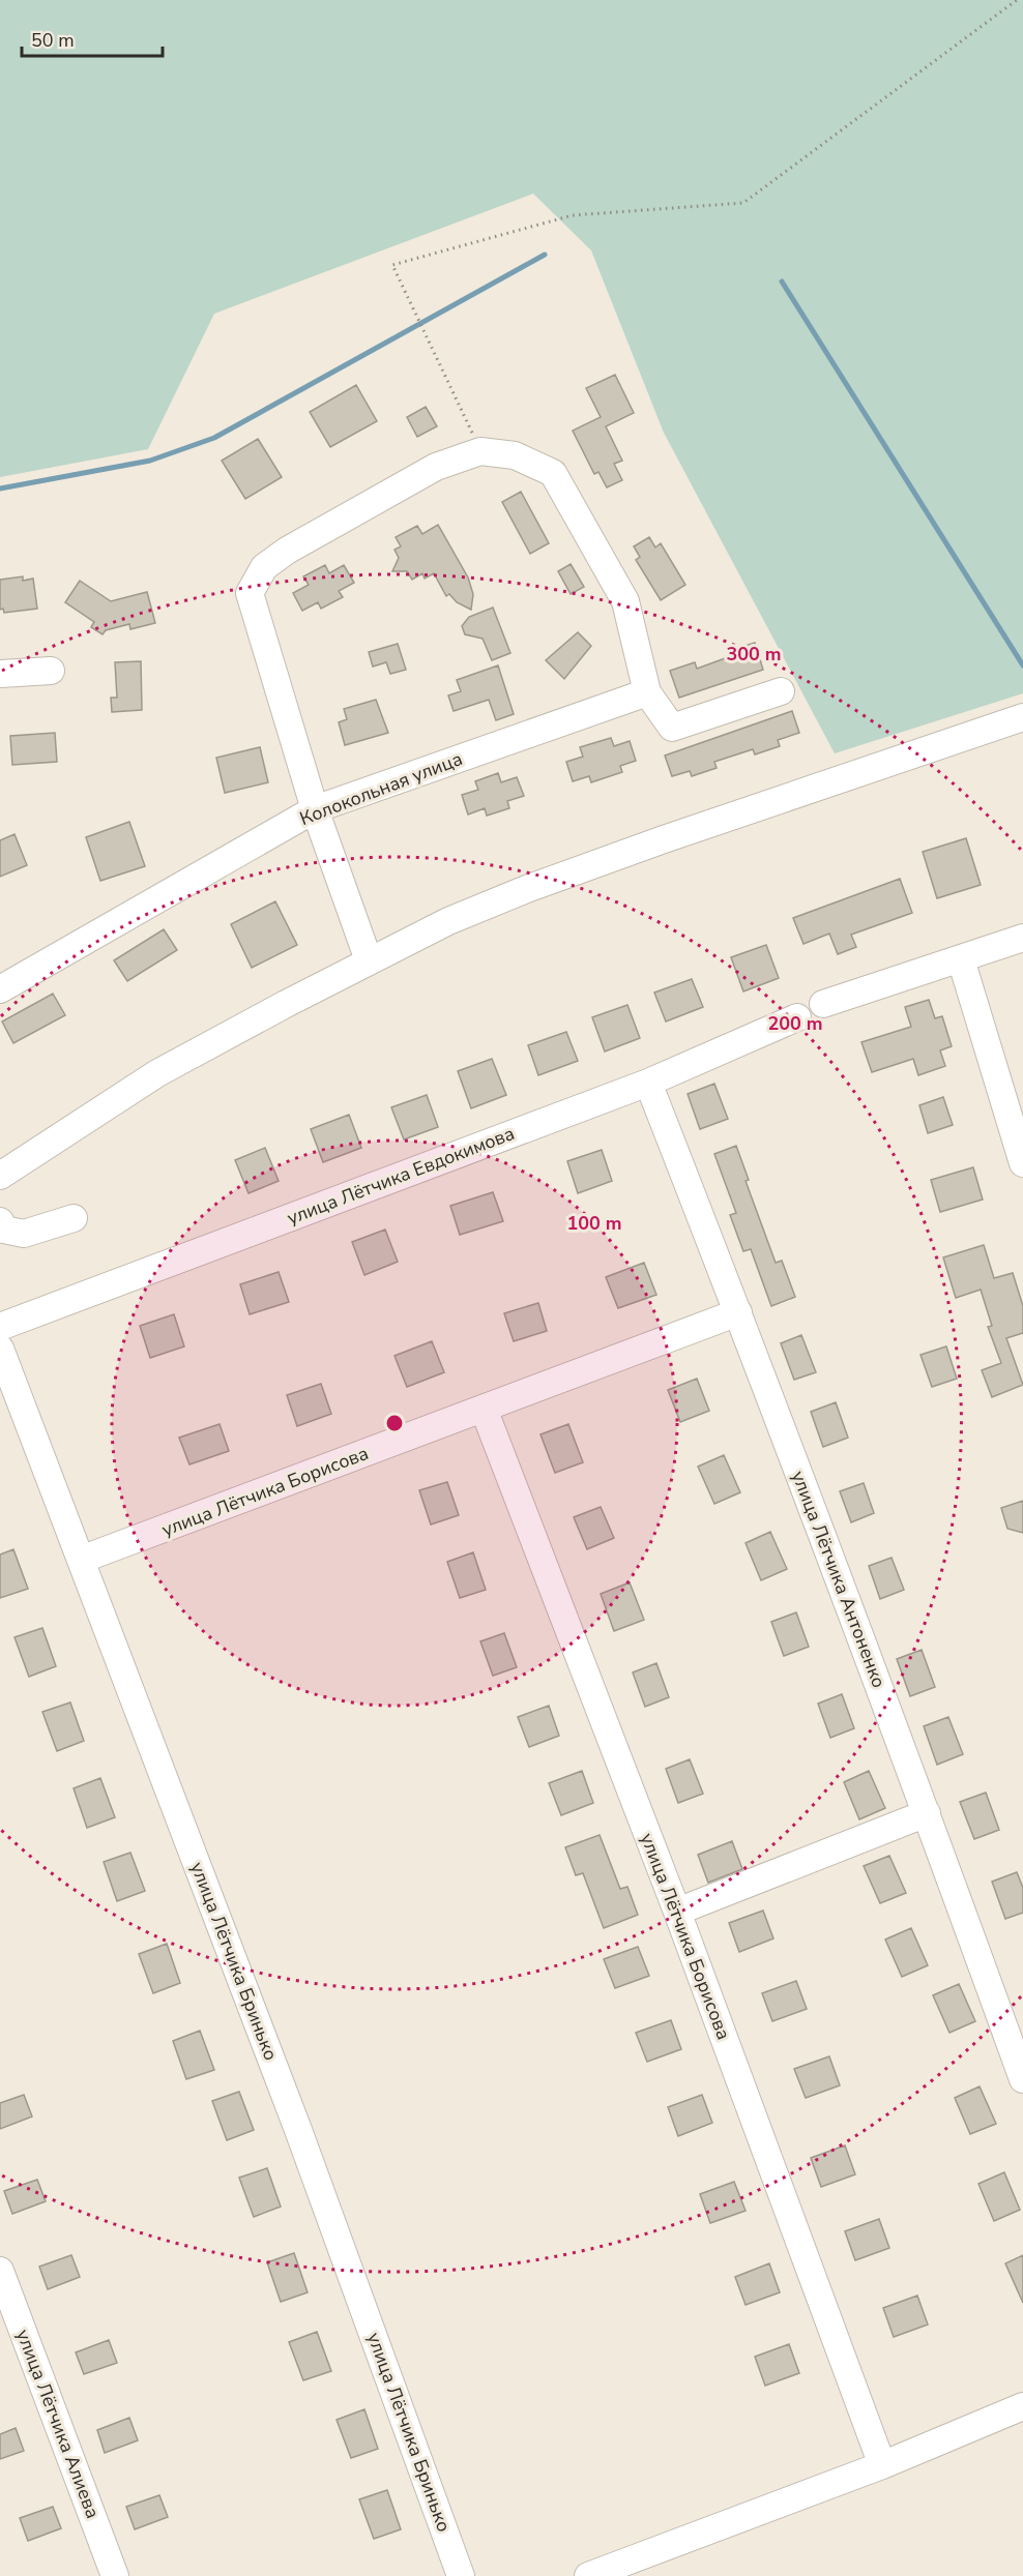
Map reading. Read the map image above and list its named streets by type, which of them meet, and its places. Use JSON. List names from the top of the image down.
{
  "streets": {
    "street": [
      "Колокольная улица",
      "улица Лётчика Евдокимова",
      "улица Лётчика Борисова",
      "улица Лётчика Антоненко",
      "улица Лётчика Бринько",
      "улица Лётчика Алиева"
    ]
  },
  "crossings": [
    ["улица Лётчика Евдокимова", "улица Лётчика Антоненко"],
    ["улица Лётчика Борисова", "улица Лётчика Антоненко"],
    ["улица Лётчика Борисова", "улица Лётчика Бринько"]
  ],
  "scale_bar": "50 m",
  "rings": ["300 m", "200 m", "100 m"]
}
